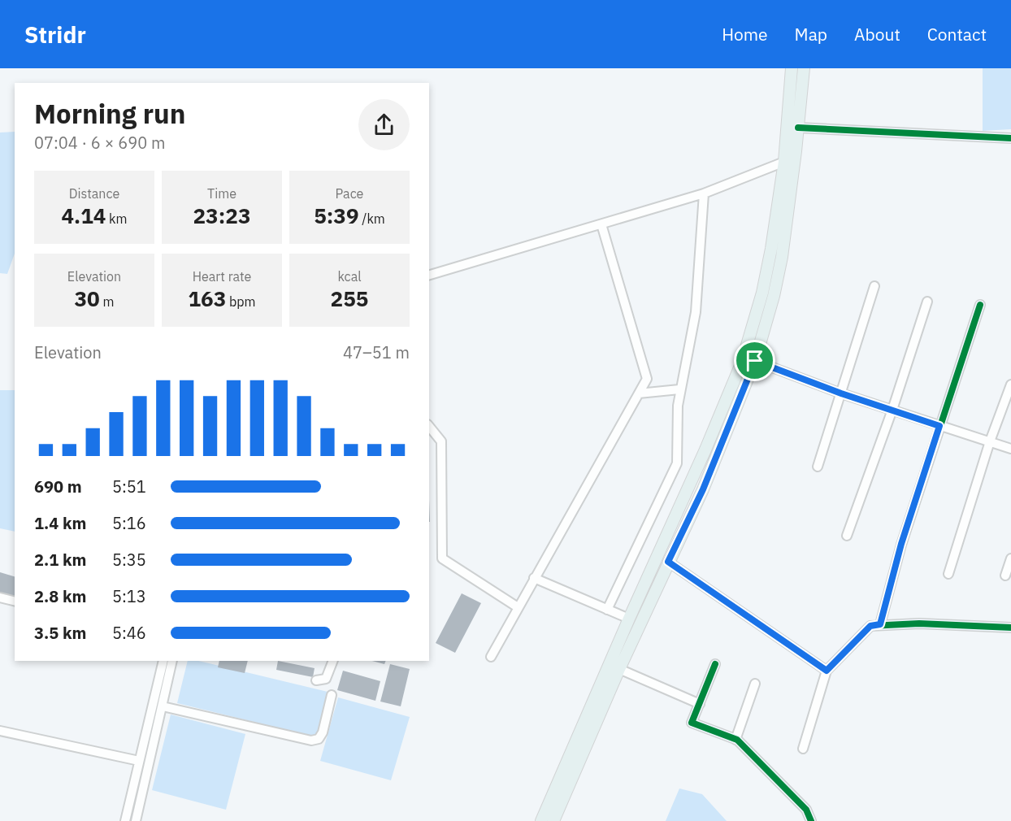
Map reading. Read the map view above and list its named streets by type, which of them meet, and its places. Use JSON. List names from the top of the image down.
{
  "page": {
    "header": "Stridr",
    "nav": [
      "Home",
      "Map",
      "About",
      "Contact"
    ],
    "heading": ["Morning run", "07:04 · 6 × 690 m"],
    "stats": [
      ["Distance", "4.14 km"],
      ["Time", "23:23"],
      ["Pace", "5:39 /km"],
      ["Elevation", "30 m"],
      ["Heart rate", "163 bpm"],
      ["kcal", "255"]
    ],
    "chart": ["Elevation", "47–51 m"],
    "list": [
      {
        "name": "690 m",
        "note": "5:51"
      },
      {
        "name": "1.4 km",
        "note": "5:16"
      },
      {
        "name": "2.1 km",
        "note": "5:35"
      },
      {
        "name": "2.8 km",
        "note": "5:13"
      },
      {
        "name": "3.5 km",
        "note": "5:46"
      }
    ]
  }
}
